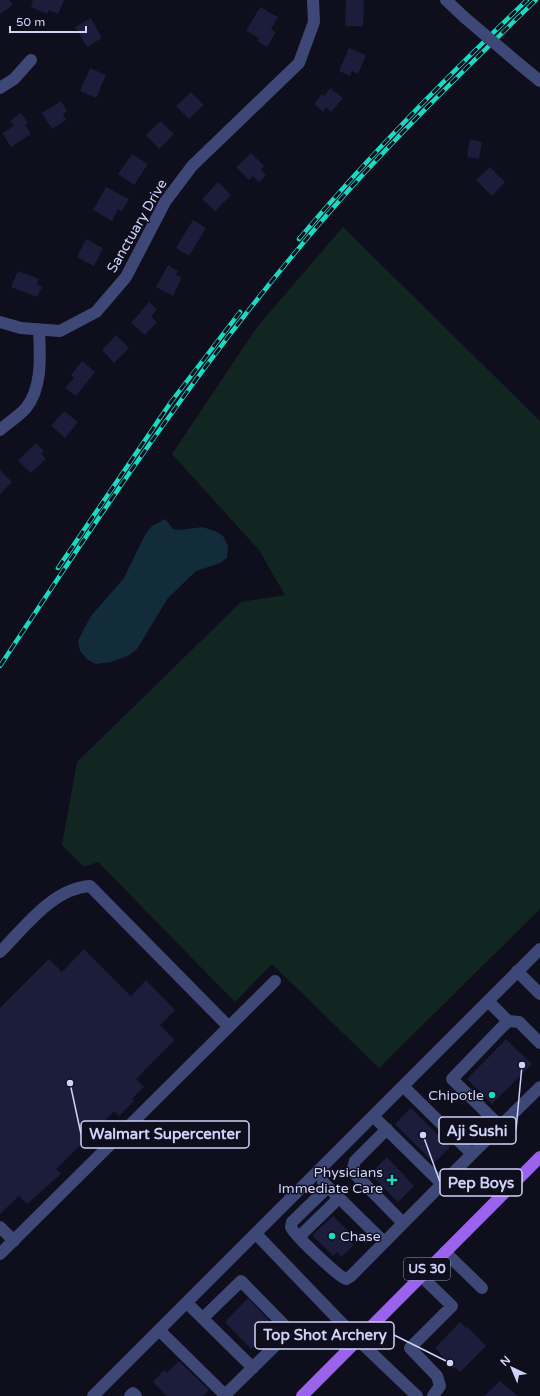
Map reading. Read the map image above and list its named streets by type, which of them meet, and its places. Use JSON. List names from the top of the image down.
{
  "streets": {
    "main road": ["US 30"],
    "street": ["Sanctuary Drive"]
  },
  "places": {
    "other": [
      "Aji Sushi",
      "Walmart Supercenter",
      "Chipotle",
      "Pep Boys",
      "Chase",
      "Top Shot Archery"
    ],
    "health": ["Physicians Immediate Care"]
  },
  "scale_bar": "50 m",
  "north": "top left"
}
